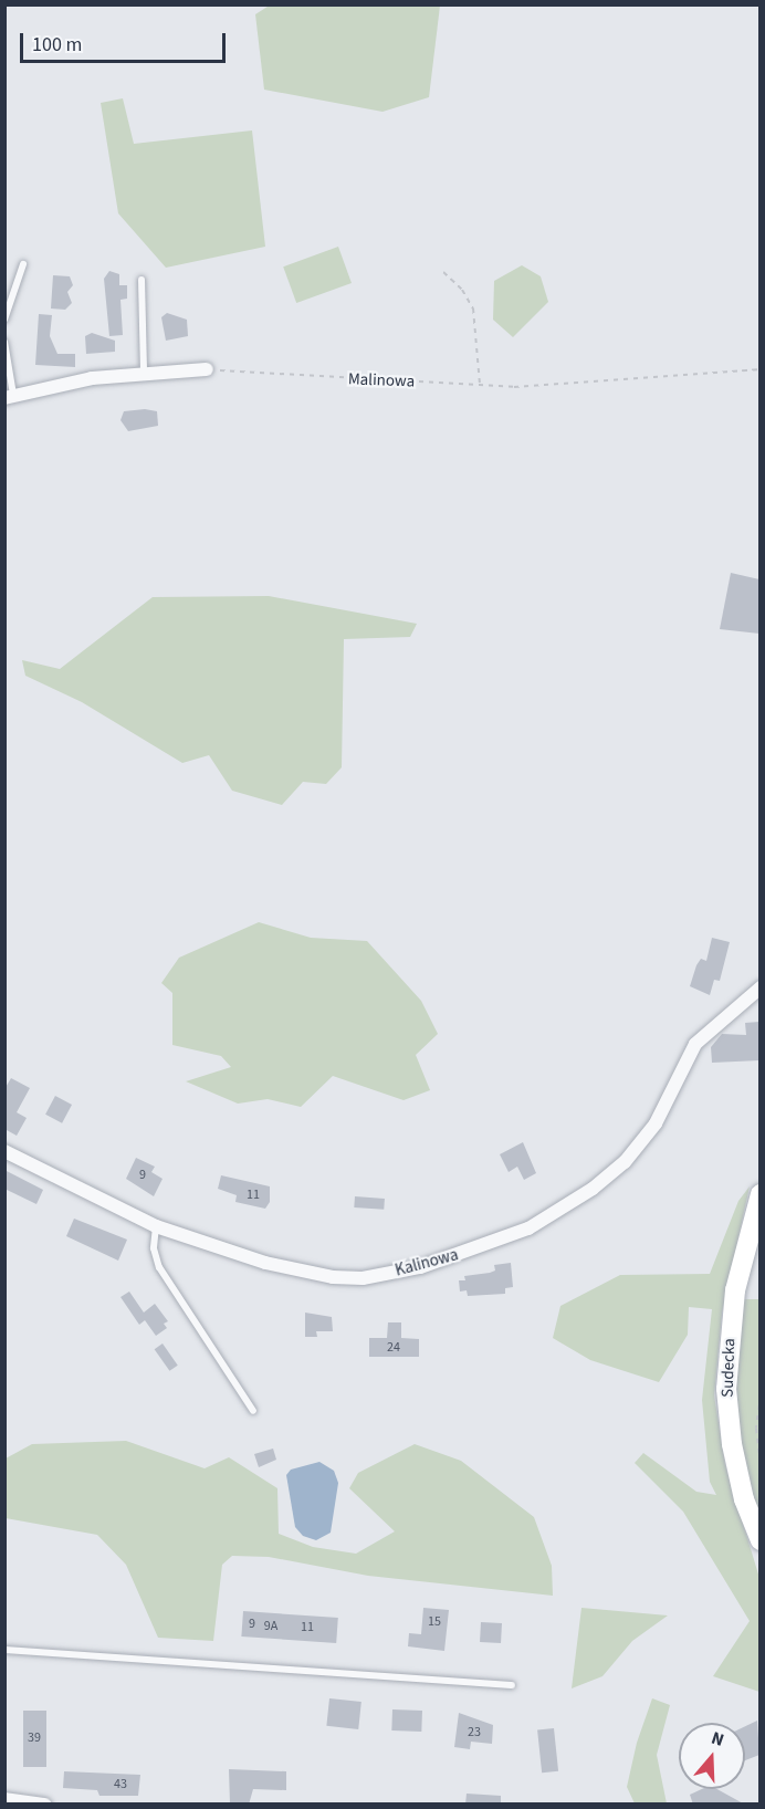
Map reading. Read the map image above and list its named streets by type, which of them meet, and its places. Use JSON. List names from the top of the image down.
{
  "streets": {
    "main road": ["Sudecka"],
    "street": ["Kalinowa"],
    "path": ["Malinowa"]
  },
  "house_numbers": [
    "9",
    "11",
    "24",
    "15",
    "9",
    "9A",
    "11",
    "23",
    "39",
    "43"
  ],
  "scale_bar": "100 m",
  "north": "top"
}
